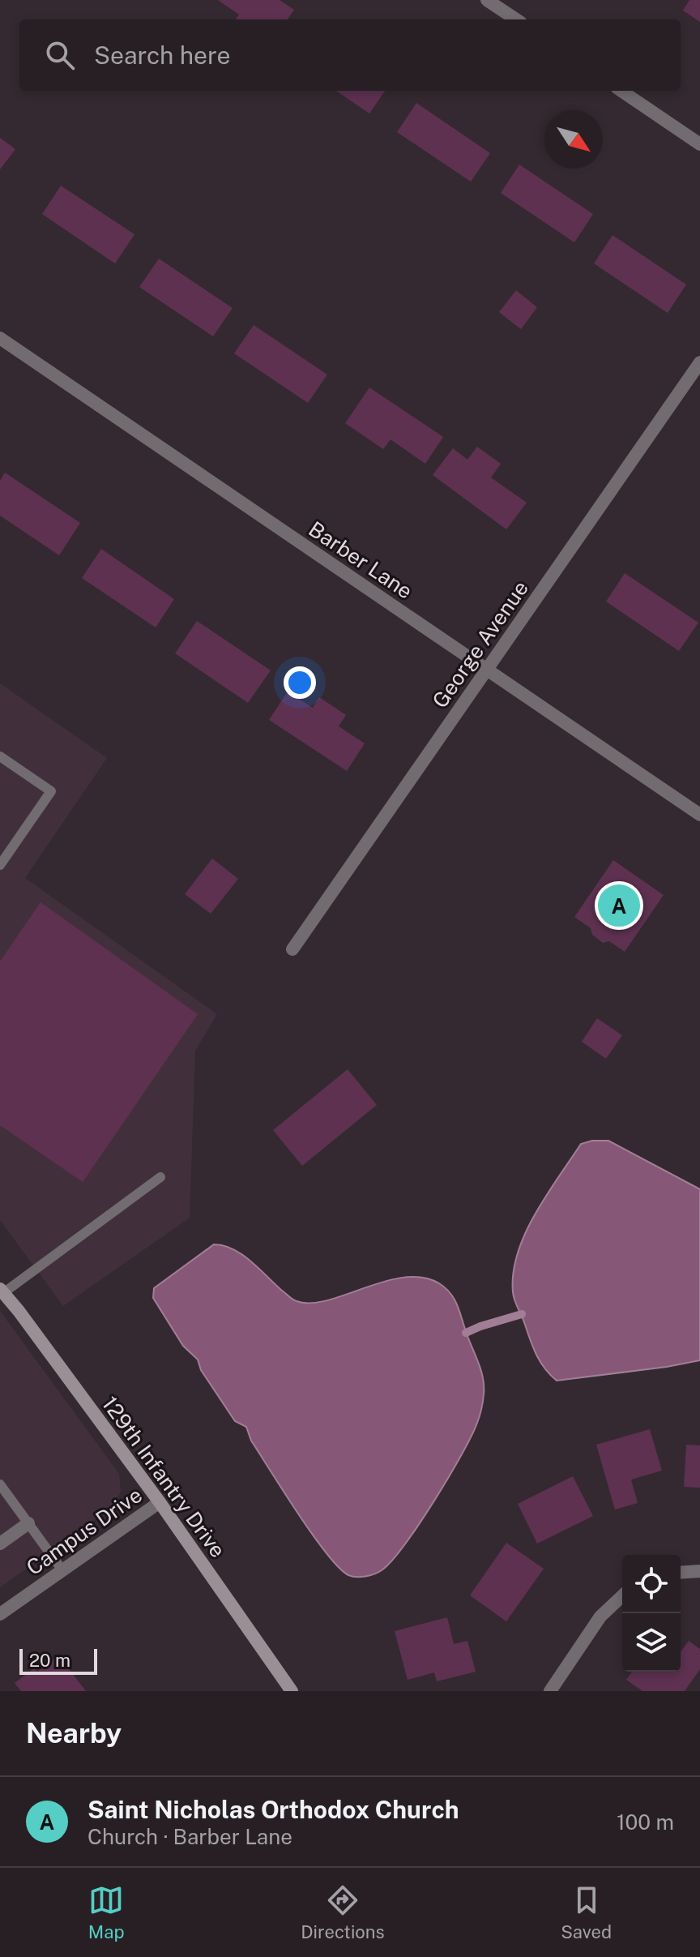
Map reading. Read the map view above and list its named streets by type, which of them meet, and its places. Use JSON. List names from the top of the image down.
{
  "streets": {
    "street": [
      "Barber Lane",
      "George Avenue",
      "129th Infantry Drive",
      "Campus Drive"
    ]
  },
  "crossings": [
    ["Barber Lane", "George Avenue"],
    ["129th Infantry Drive", "Campus Drive"]
  ],
  "scale_bar": "20 m",
  "north": "bottom right",
  "page": {
    "search": "Search here",
    "pins": "A",
    "scale": "20 m",
    "heading": "Nearby",
    "list": [
      {
        "mark": "A",
        "name": "Saint Nicholas Orthodox Church",
        "note": "Church · Barber Lane",
        "value": "100 m"
      }
    ],
    "nav": ["Map", "Directions", "Saved"]
  }
}
